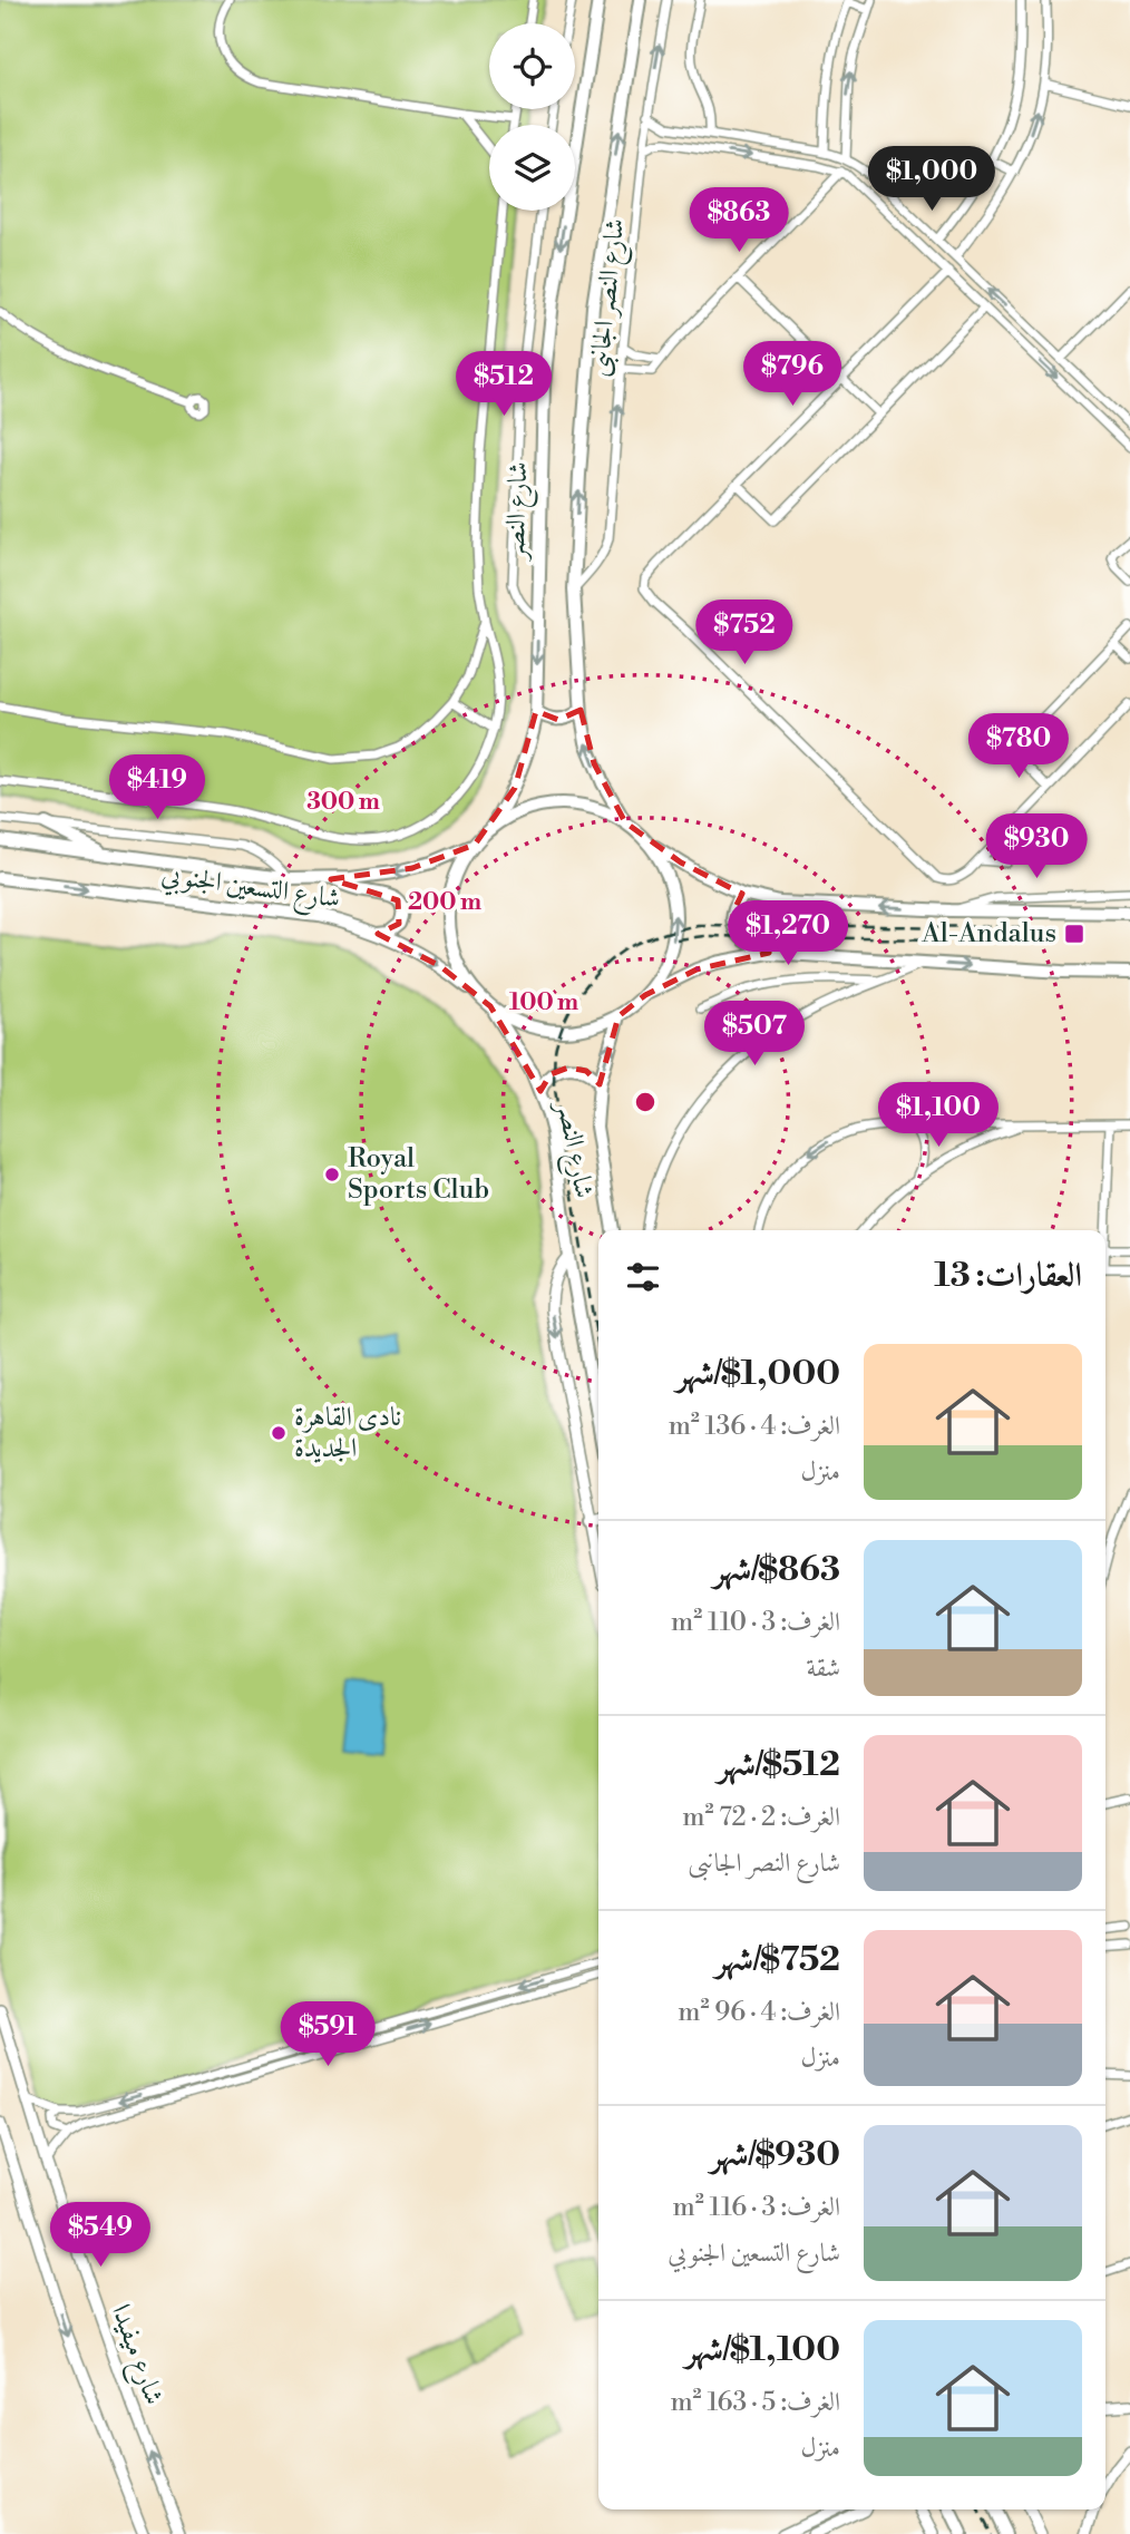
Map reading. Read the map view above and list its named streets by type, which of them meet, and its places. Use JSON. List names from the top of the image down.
{
  "streets": {
    "main road": ["شارع النصر", "شارع التسعين الجنوبي"],
    "street": ["شارع النصر الجانبى", "شارع ميفيدا"]
  },
  "crossings": [
    ["شارع النصر", "شارع التسعين الجنوبي"]
  ],
  "places": {
    "transit": ["Al-Andalus"],
    "other": ["Royal Sports Club", "نادى القاهرة الجديدة"]
  },
  "page": {
    "price": [
      "$1,000",
      "$863",
      "$796",
      "$512",
      "$752",
      "$780",
      "$419",
      "$930",
      "$1,270",
      "$507",
      "$1,100",
      "$591",
      "$549"
    ],
    "heading": "العقارات: 13",
    "list": [
      {
        "name": "$1,000/شهر",
        "note": "الغرف: 4 · 136 m² · منزل"
      },
      {
        "name": "$863/شهر",
        "note": "الغرف: 3 · 110 m² · شقة"
      },
      {
        "name": "$512/شهر",
        "note": "الغرف: 2 · 72 m² · شارع النصر الجانبى"
      },
      {
        "name": "$752/شهر",
        "note": "الغرف: 4 · 96 m² · منزل"
      },
      {
        "name": "$930/شهر",
        "note": "الغرف: 3 · 116 m² · شارع التسعين الجنوبي"
      },
      {
        "name": "$1,100/شهر",
        "note": "الغرف: 5 · 163 m² · منزل"
      }
    ]
  },
  "rings": ["300 m", "200 m", "100 m"]
}
